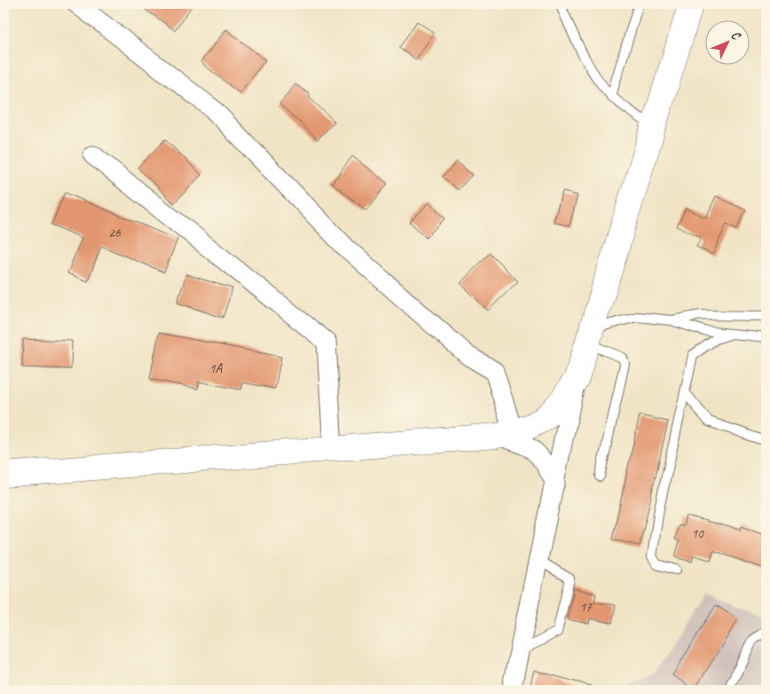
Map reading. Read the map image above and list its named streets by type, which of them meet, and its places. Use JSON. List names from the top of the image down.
{
  "house_numbers": [
    "26",
    "1А",
    "10",
    "17"
  ],
  "north": "top right"
}
